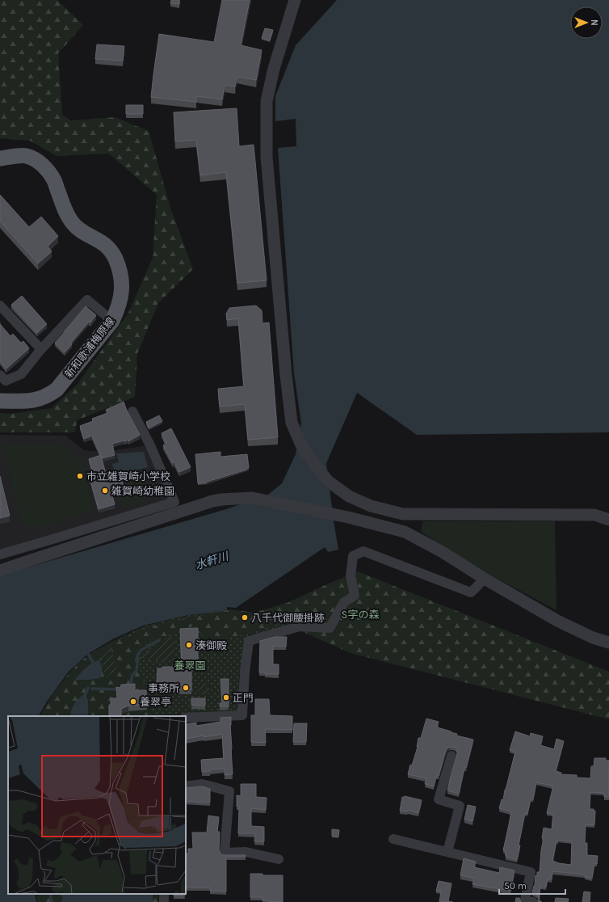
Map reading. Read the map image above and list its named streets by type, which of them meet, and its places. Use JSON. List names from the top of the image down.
{
  "streets": {
    "main road": ["新和歌浦梅原線"]
  },
  "water": ["水軒川"],
  "parks": ["S字の森", "養翠園"],
  "places": [
    "市立雑賀崎小学校",
    "雑賀崎幼稚園",
    "八千代御腰掛跡",
    "湊御殿",
    "事務所",
    "正門",
    "養翠亭"
  ],
  "scale_bar": "50 m",
  "north": "right"
}
